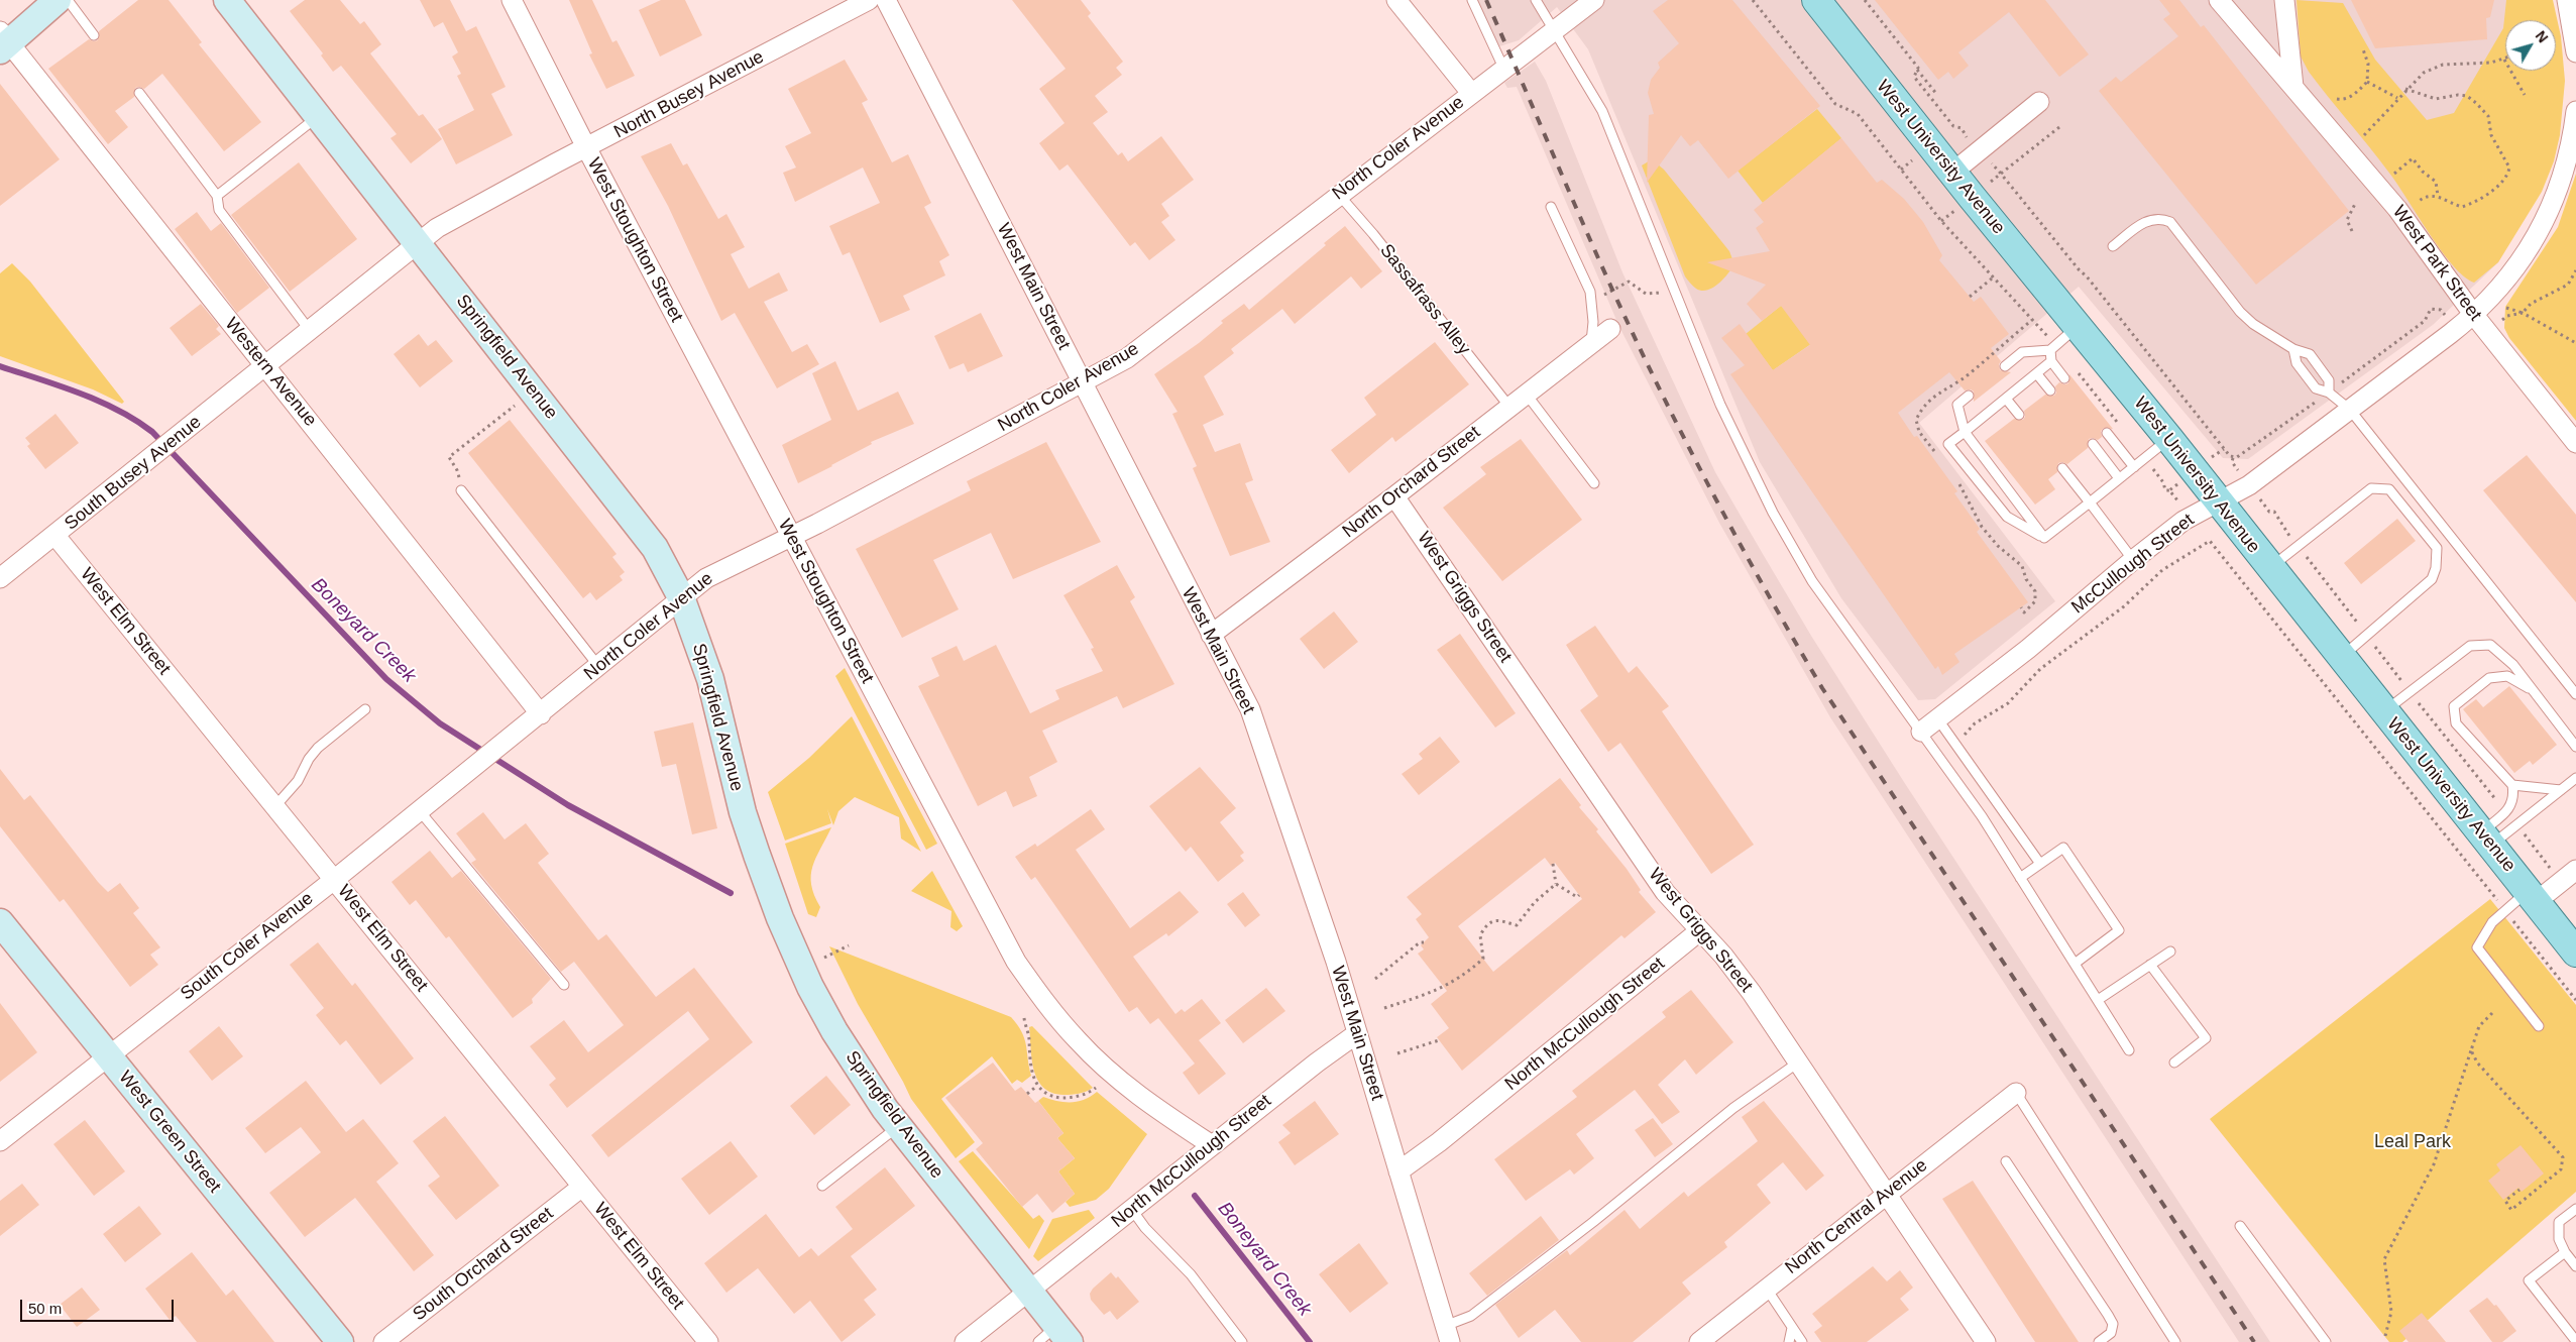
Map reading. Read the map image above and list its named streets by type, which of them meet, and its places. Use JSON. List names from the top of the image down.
{
  "streets": {
    "main road": ["West University Avenue"],
    "street": [
      "North Busey Avenue",
      "North Coler Avenue",
      "West Stoughton Street",
      "West Park Street",
      "West Main Street",
      "Springfield Avenue",
      "Western Avenue",
      "South Busey Avenue",
      "North Orchard Street",
      "McCullough Street",
      "West Griggs Street",
      "West Elm Street",
      "South Coler Avenue",
      "North McCullough Street",
      "West Green Street",
      "North Central Avenue",
      "South Orchard Street"
    ],
    "lane": ["Sassafrass Alley"]
  },
  "crossings": [
    ["North Busey Avenue", "West Stoughton Street"],
    ["North Busey Avenue", "Springfield Avenue"],
    ["North Busey Avenue", "Western Avenue"],
    ["North Busey Avenue", "South Busey Avenue"],
    ["North Coler Avenue", "West Stoughton Street"],
    ["North Coler Avenue", "West Main Street"],
    ["North Coler Avenue", "Sassafrass Alley"],
    ["North Coler Avenue", "Springfield Avenue"],
    ["North Coler Avenue", "Western Avenue"],
    ["North Coler Avenue", "South Coler Avenue"],
    ["West University Avenue", "McCullough Street"],
    ["West Stoughton Street", "North McCullough Street"],
    ["West Park Street", "McCullough Street"],
    ["West Main Street", "North Orchard Street"],
    ["West Main Street", "North McCullough Street"],
    ["Sassafrass Alley", "North Orchard Street"],
    ["Springfield Avenue", "North McCullough Street"],
    ["Western Avenue", "South Busey Avenue"],
    ["Western Avenue", "South Coler Avenue"],
    ["South Busey Avenue", "West Elm Street"],
    ["North Orchard Street", "West Griggs Street"],
    ["West Griggs Street", "North McCullough Street"],
    ["West Griggs Street", "North Central Avenue"],
    ["West Elm Street", "South Coler Avenue"],
    ["West Elm Street", "South Orchard Street"],
    ["South Coler Avenue", "West Green Street"]
  ],
  "water": ["Boneyard Creek"],
  "parks": ["Leal Park"],
  "scale_bar": "50 m",
  "north": "top right"
}
